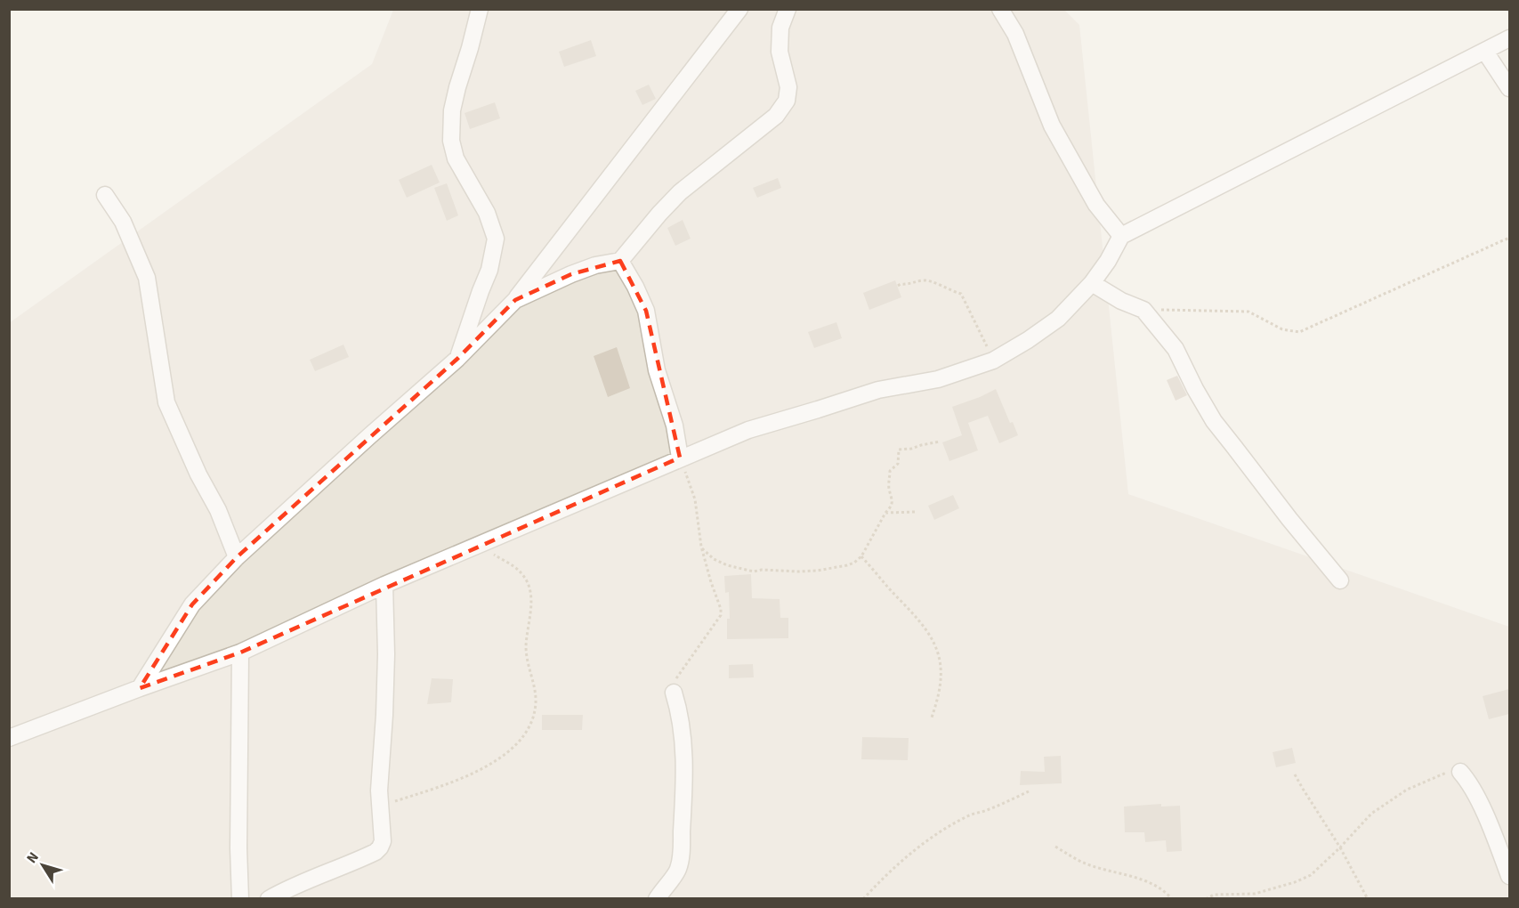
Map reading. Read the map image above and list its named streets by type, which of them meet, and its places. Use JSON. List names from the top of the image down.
{
  "north": "top left"
}
